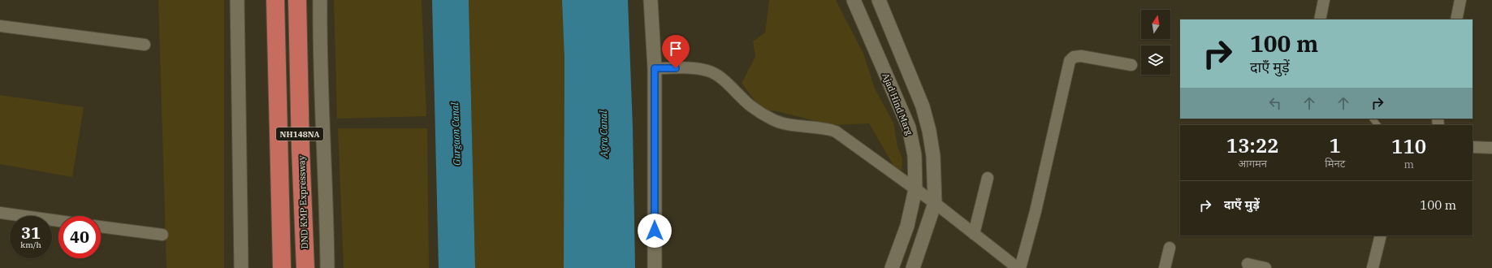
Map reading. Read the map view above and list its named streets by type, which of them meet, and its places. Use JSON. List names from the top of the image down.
{
  "streets": {
    "highway": ["NH148NA", "DND KMP Expressway"],
    "street": ["Ajad Hind Marg"]
  },
  "water": ["Gurgaon Canal", "Agra Canal"],
  "north": "top",
  "page": {
    "turn": ["100 m", "दाएँ मुड़ें"],
    "eta": [
      "13:22",
      "आगमन",
      "1",
      "मिनट",
      "110",
      "m"
    ],
    "list": [
      {
        "name": "दाएँ मुड़ें",
        "value": "100 m"
      }
    ],
    "speed": "31 km/h",
    "limit": "40"
  }
}
